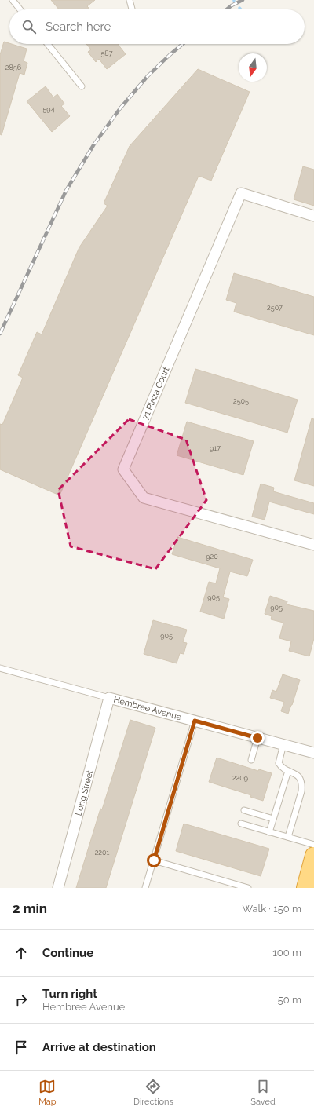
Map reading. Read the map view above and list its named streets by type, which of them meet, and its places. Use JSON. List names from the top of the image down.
{
  "streets": {
    "street": ["71 Plaza Court", "Hembree Avenue", "Long Street"]
  },
  "crossings": [
    ["Hembree Avenue", "Long Street"]
  ],
  "house_numbers": [
    "587",
    "2856",
    "594",
    "2507",
    "2505",
    "917",
    "920",
    "905",
    "905",
    "905",
    "2209",
    "2201"
  ],
  "north": "bottom",
  "page": {
    "search": "Search here",
    "heading": ["2 min", "Walk · 150 m"],
    "list": [
      ["Continue", "100 m"],
      ["Turn right", "Hembree Avenue", "50 m"],
      "Arrive at destination"
    ],
    "nav": ["Map", "Directions", "Saved"]
  }
}
